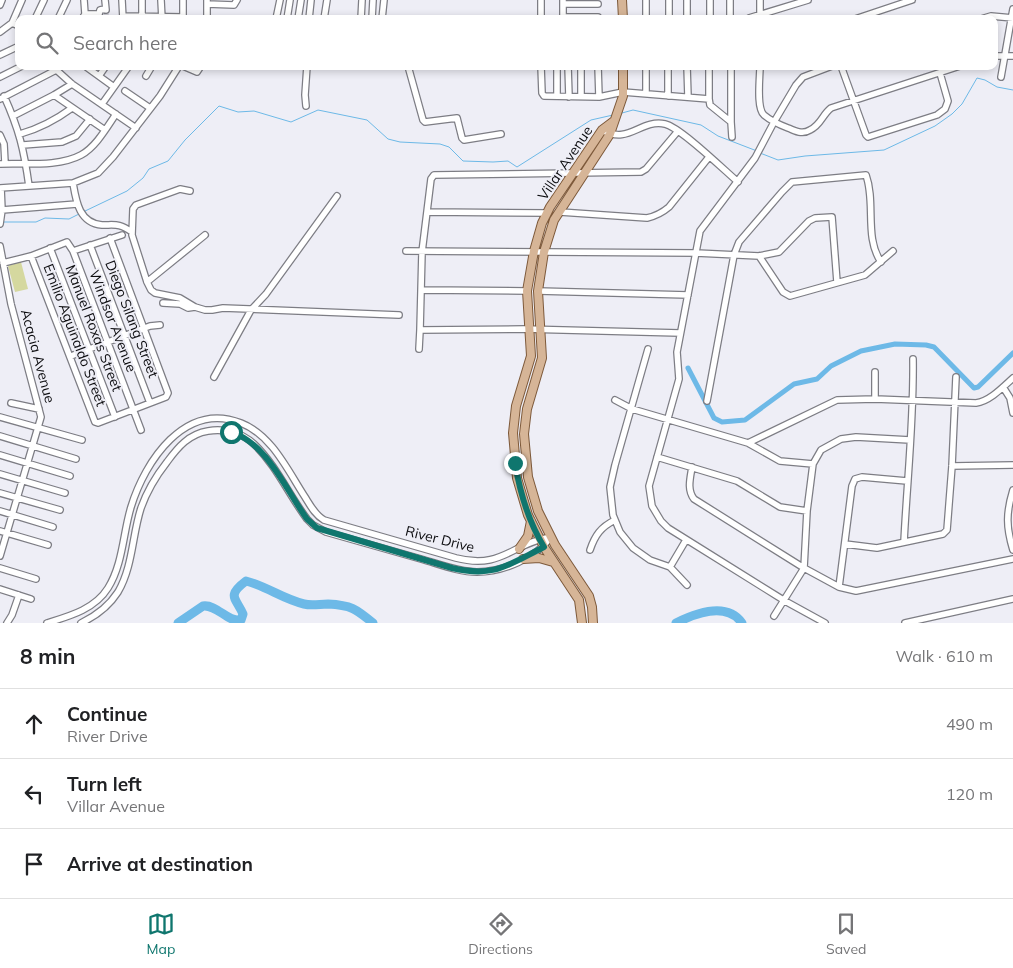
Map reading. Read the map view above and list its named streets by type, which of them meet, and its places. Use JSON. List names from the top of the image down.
{
  "streets": {
    "main road": ["Villar Avenue"],
    "street": [
      "Diego Silang Street",
      "Windsor Avenue",
      "Manuel Roxas Street",
      "Emilio Aguinaldo Street",
      "Acacia Avenue",
      "River Drive"
    ]
  },
  "crossings": [
    ["Villar Avenue", "River Drive"],
    ["Windsor Avenue", "Manuel Roxas Street"],
    ["Manuel Roxas Street", "Emilio Aguinaldo Street"]
  ],
  "page": {
    "search": "Search here",
    "heading": ["8 min", "Walk · 610 m"],
    "list": [
      ["Continue", "River Drive", "490 m"],
      ["Turn left", "Villar Avenue", "120 m"],
      "Arrive at destination"
    ],
    "nav": ["Map", "Directions", "Saved"]
  }
}
